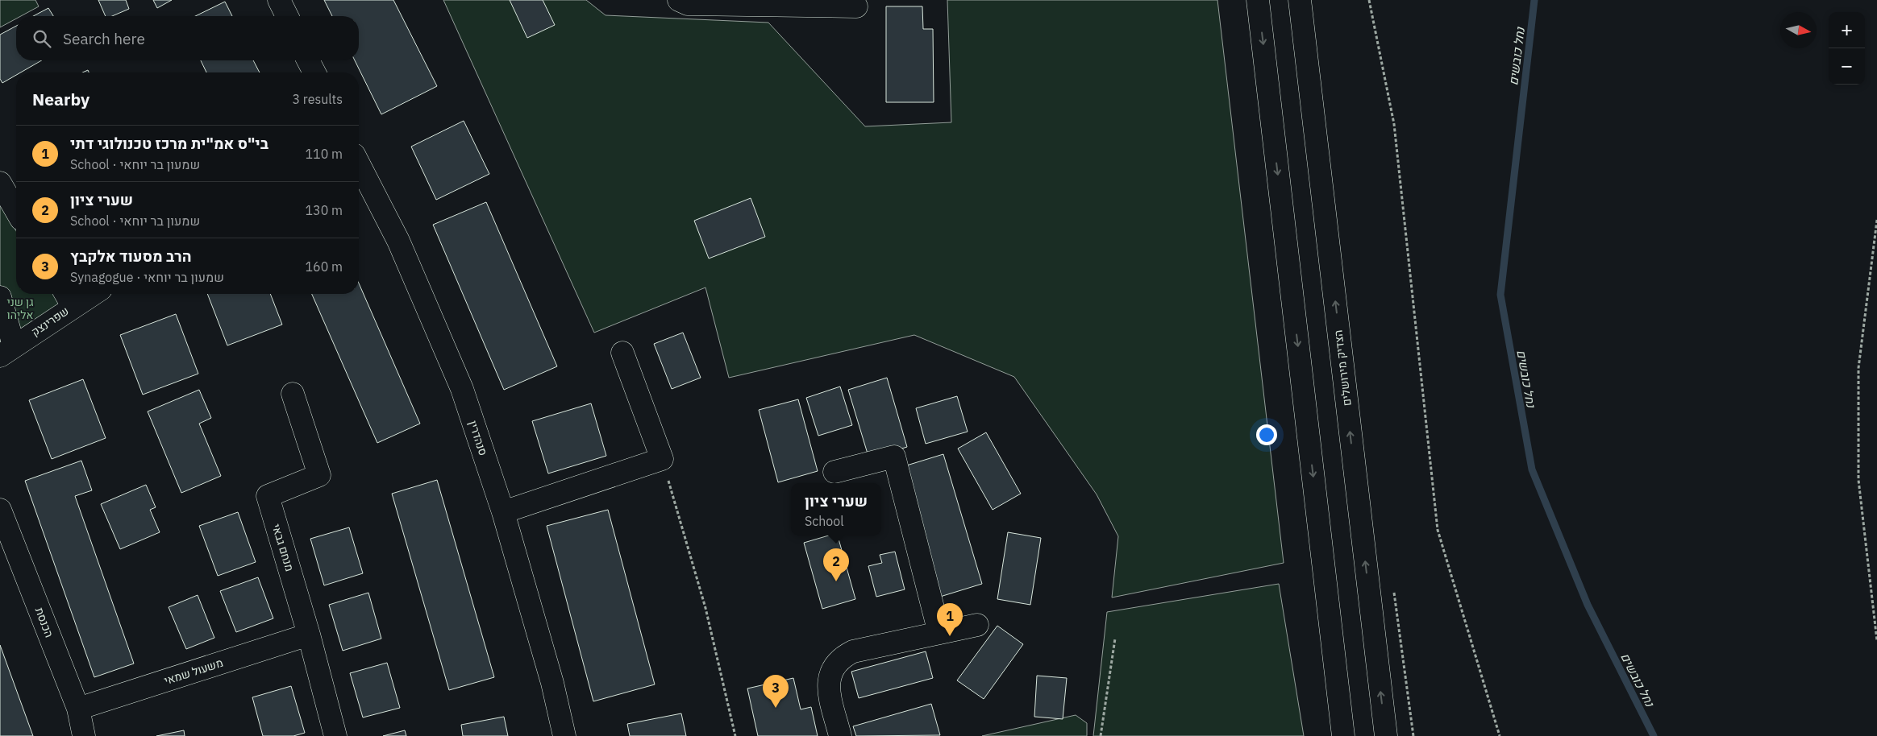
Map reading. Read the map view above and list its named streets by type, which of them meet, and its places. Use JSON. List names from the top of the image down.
{
  "streets": {
    "street": [
      "שפרינצק",
      "הצדיק מירושלים",
      "סנהדרין",
      "מנחם גבאי",
      "הכנסת",
      "משעול שמאי"
    ]
  },
  "crossings": [
    ["מנחם גבאי", "משעול שמאי"],
    ["הכנסת", "משעול שמאי"]
  ],
  "water": ["נחל כובשים"],
  "parks": ["גן שני אליהו"],
  "north": "right",
  "page": {
    "map_buttons": ["+", "−"],
    "search": "Search here",
    "heading": ["Nearby", "3 results"],
    "list": [
      {
        "mark": "1",
        "name": "בי\"ס אמ\"ית מרכז טכנולוגי דתי",
        "note": "School · שמעון בר יוחאי",
        "value": "110 m"
      },
      {
        "mark": "2",
        "name": "שערי ציון",
        "note": "School · שמעון בר יוחאי",
        "value": "130 m"
      },
      {
        "mark": "3",
        "name": "הרב מסעוד אלקבץ",
        "note": "Synagogue · שמעון בר יוחאי",
        "value": "160 m"
      }
    ],
    "popup": ["שערי ציון", "School"],
    "pins": ["2", "1", "3"]
  }
}
